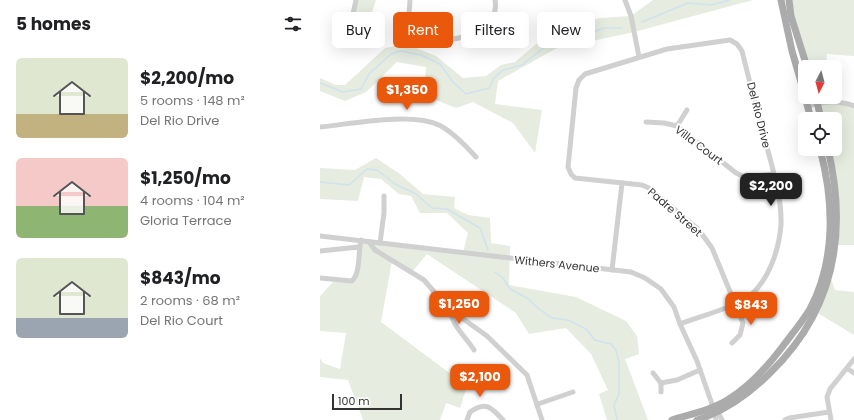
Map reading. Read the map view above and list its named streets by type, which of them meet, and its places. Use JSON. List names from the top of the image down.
{
  "streets": {
    "street": [
      "Del Rio Drive",
      "Villa Court",
      "Padre Street",
      "Withers Avenue"
    ]
  },
  "crossings": [
    ["Del Rio Drive", "Villa Court"],
    ["Del Rio Drive", "Padre Street"],
    ["Del Rio Drive", "Withers Avenue"]
  ],
  "scale_bar": "100 m",
  "north": "bottom",
  "page": {
    "heading": "5 homes",
    "chip": [
      "Buy",
      "Rent",
      "Filters",
      "New"
    ],
    "list": [
      {
        "name": "$2,200/mo",
        "note": "5 rooms · 148 m² · Del Rio Drive"
      },
      {
        "name": "$1,250/mo",
        "note": "4 rooms · 104 m² · Gloria Terrace"
      },
      {
        "name": "$843/mo",
        "note": "2 rooms · 68 m² · Del Rio Court"
      }
    ],
    "price": [
      "$1,350",
      "$2,200",
      "$1,250",
      "$843",
      "$2,100"
    ],
    "scale": "100 m"
  }
}
